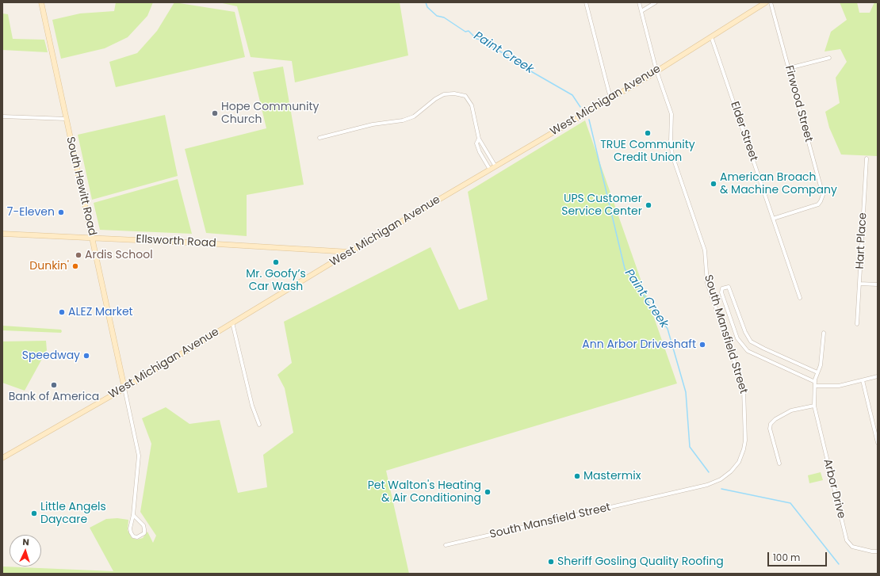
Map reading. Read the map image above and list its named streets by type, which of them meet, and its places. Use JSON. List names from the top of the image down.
{
  "streets": {
    "main road": ["West Michigan Avenue", "South Hewitt Road", "Ellsworth Road"],
    "street": [
      "Firwood Street",
      "Elder Street",
      "Hart Place",
      "South Mansfield Street",
      "Arbor Drive"
    ]
  },
  "crossings": [
    ["West Michigan Avenue", "Elder Street"],
    ["West Michigan Avenue", "South Hewitt Road"],
    ["West Michigan Avenue", "Ellsworth Road"],
    ["West Michigan Avenue", "South Mansfield Street"],
    ["Firwood Street", "Elder Street"],
    ["South Hewitt Road", "Ellsworth Road"]
  ],
  "water": ["Paint Creek"],
  "places": [
    "Hope Community Church",
    "TRUE Community Credit Union",
    "American Broach & Machine Company",
    "UPS Customer Service Center",
    "7-Eleven",
    "Ardis School",
    "Mr. Goofy’s Car Wash",
    "Dunkin'",
    "ALEZ Market",
    "Ann Arbor Driveshaft",
    "Speedway",
    "Bank of America",
    "Mastermix",
    "Pet Walton's Heating & Air Conditioning",
    "Little Angels Daycare",
    "Sheriff Gosling Quality Roofing"
  ],
  "scale_bar": "100 m",
  "north": "top"
}
